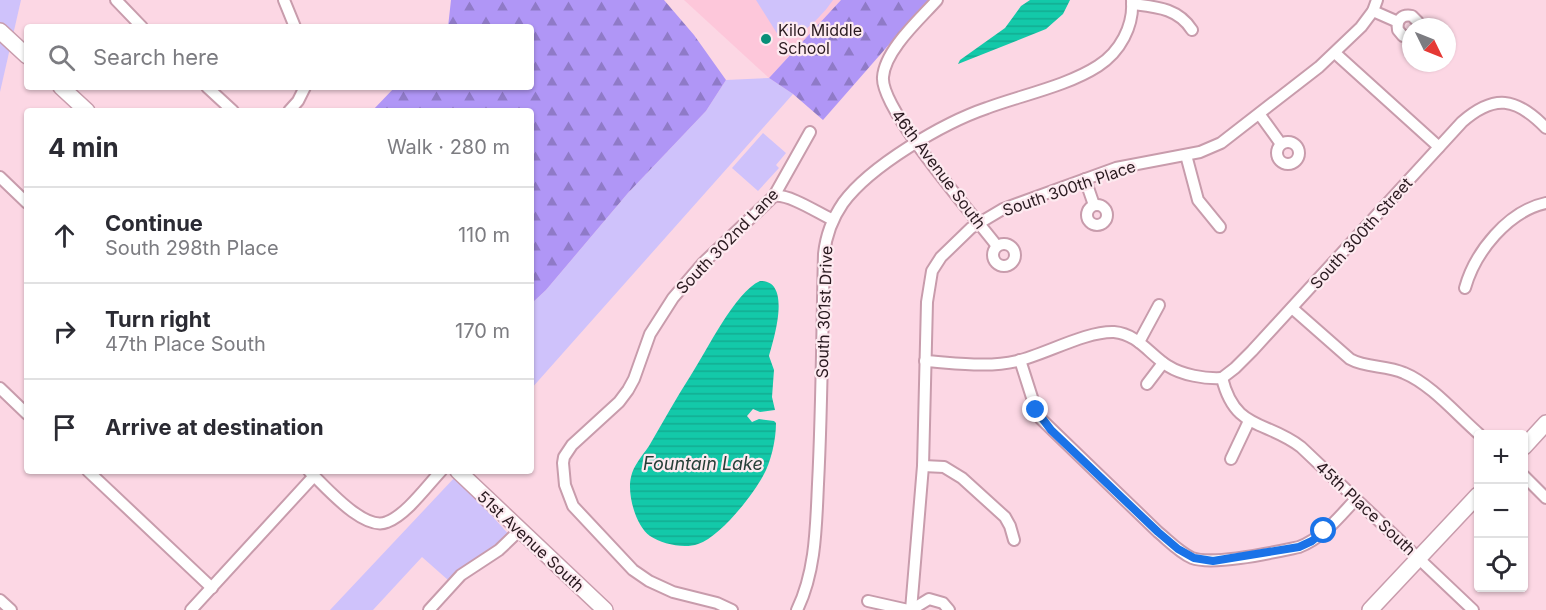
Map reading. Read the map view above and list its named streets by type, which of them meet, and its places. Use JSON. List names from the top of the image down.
{
  "streets": {
    "main road": ["51st Avenue South"],
    "street": [
      "46th Avenue South",
      "South 300th Place",
      "South 300th Street",
      "South 302nd Lane",
      "South 301st Drive",
      "45th Place South"
    ]
  },
  "crossings": [
    ["46th Avenue South", "South 300th Place"],
    ["46th Avenue South", "South 301st Drive"],
    ["South 300th Street", "45th Place South"]
  ],
  "water": ["Fountain Lake"],
  "places": ["Kilo Middle School"],
  "north": "bottom right",
  "page": {
    "search": "Search here",
    "heading": ["4 min", "Walk · 280 m"],
    "list": [
      ["Continue", "South 298th Place", "110 m"],
      ["Turn right", "47th Place South", "170 m"],
      "Arrive at destination"
    ],
    "map_buttons": ["+", "−"]
  }
}
